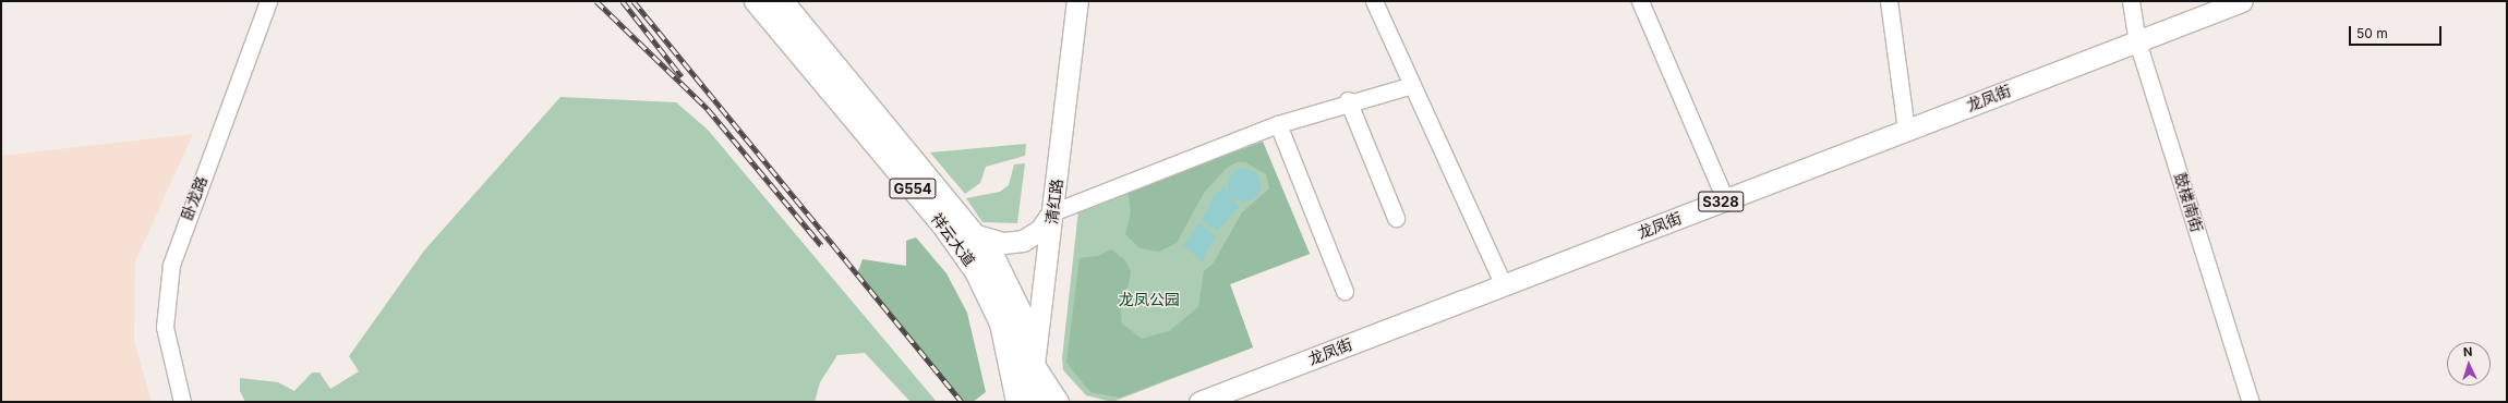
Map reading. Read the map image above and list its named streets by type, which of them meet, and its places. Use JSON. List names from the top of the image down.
{
  "streets": {
    "highway": ["G554", "祥云大道"],
    "main road": ["龙凤街", "清红路", "S328"],
    "street": ["卧龙路", "鼓楼南街"]
  },
  "crossings": [
    ["龙凤街", "鼓楼南街"],
    ["清红路", "祥云大道"]
  ],
  "parks": ["龙凤公园"],
  "scale_bar": "50 m",
  "north": "top"
}
